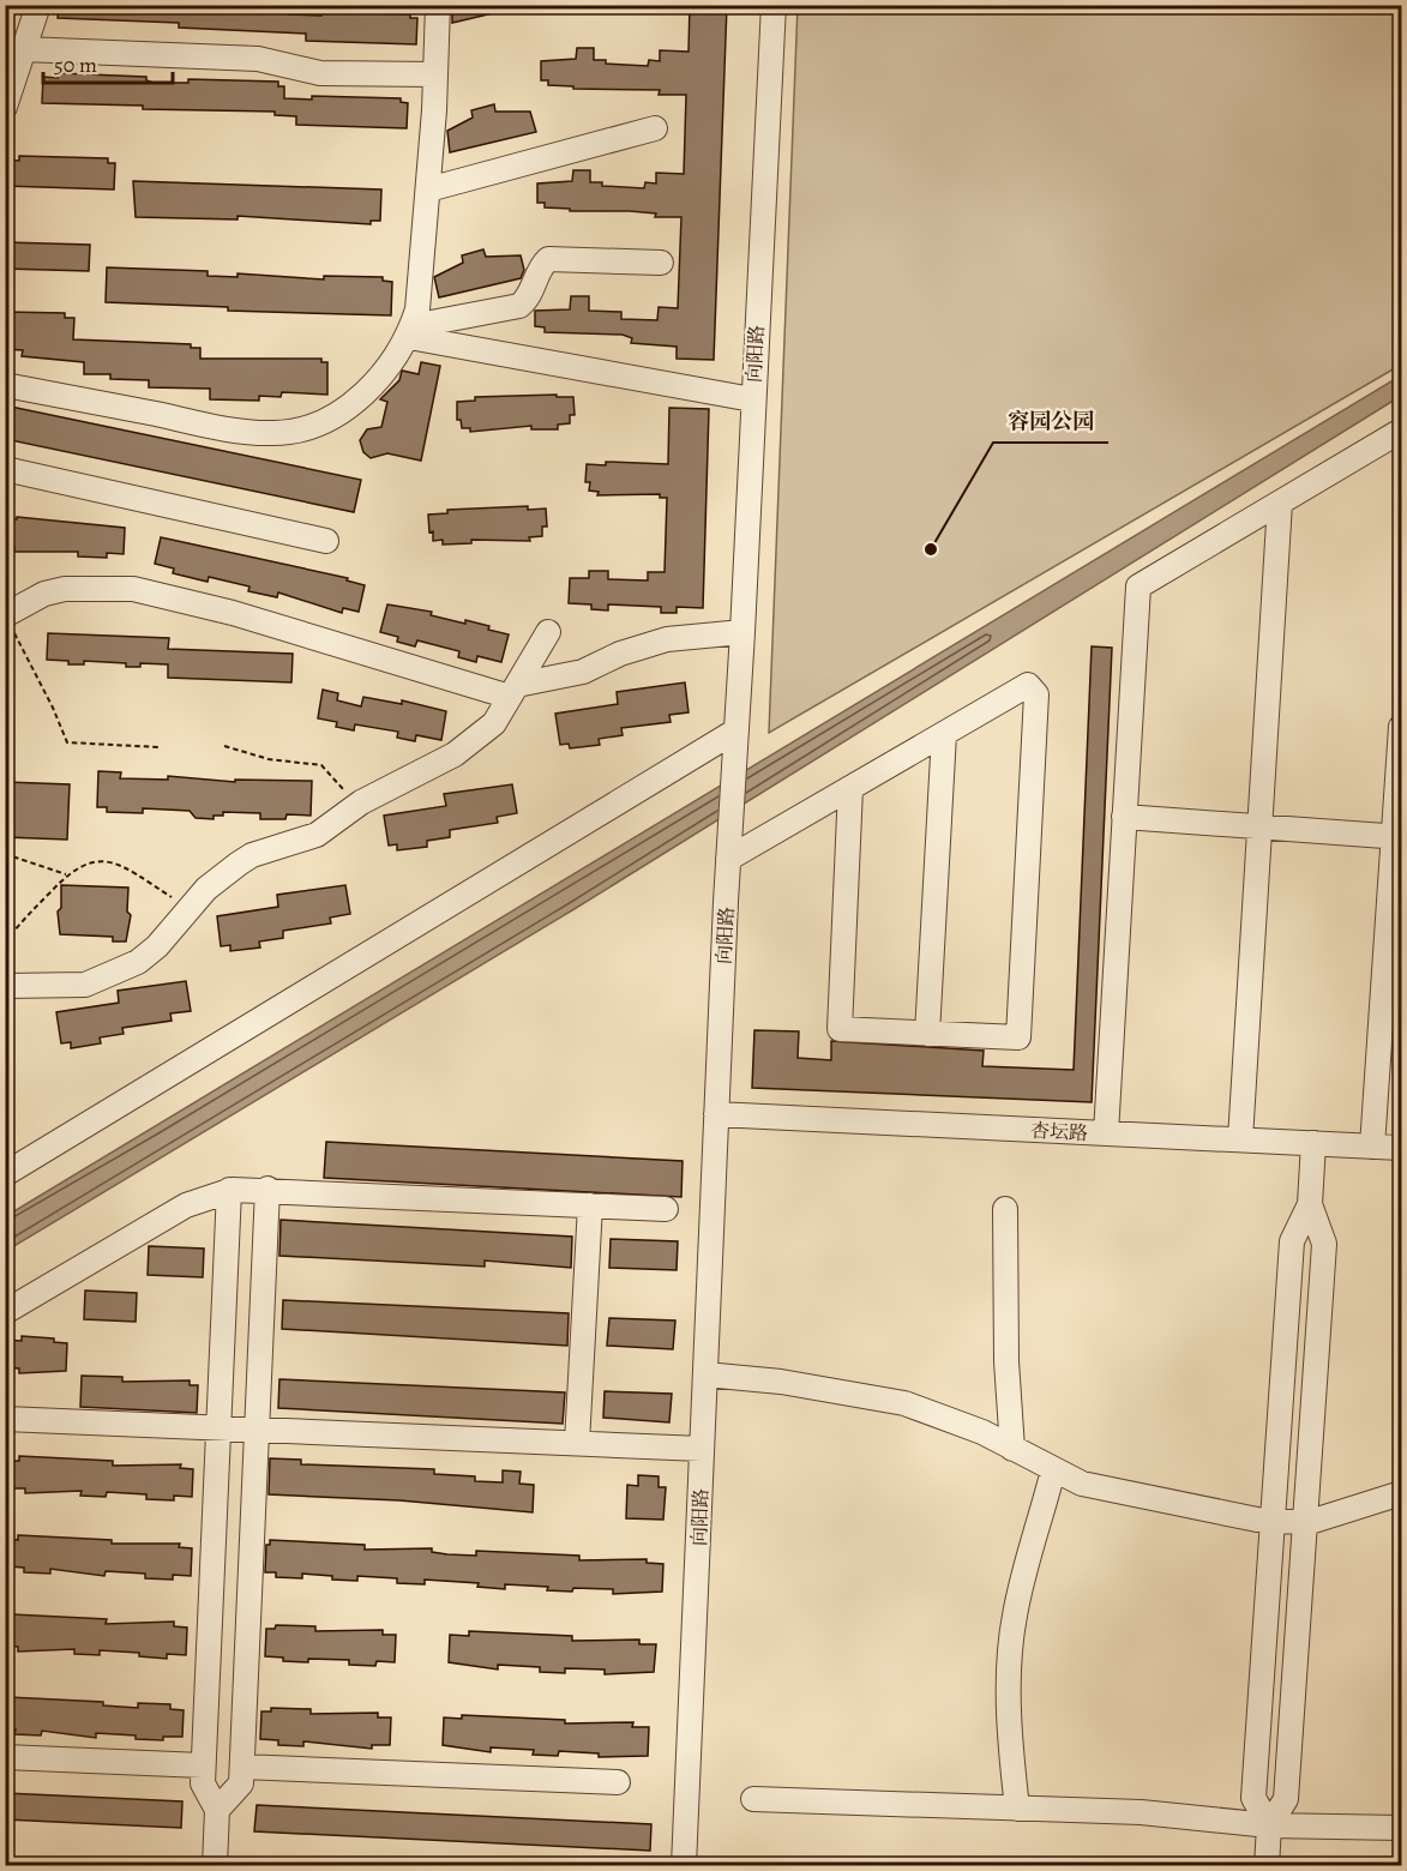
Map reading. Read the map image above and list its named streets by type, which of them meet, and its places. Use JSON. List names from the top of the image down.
{
  "streets": {
    "street": ["向阳路", "杏坛路"]
  },
  "crossings": [
    ["向阳路", "杏坛路"]
  ],
  "places": ["容园公园"],
  "scale_bar": "50 m"
}
